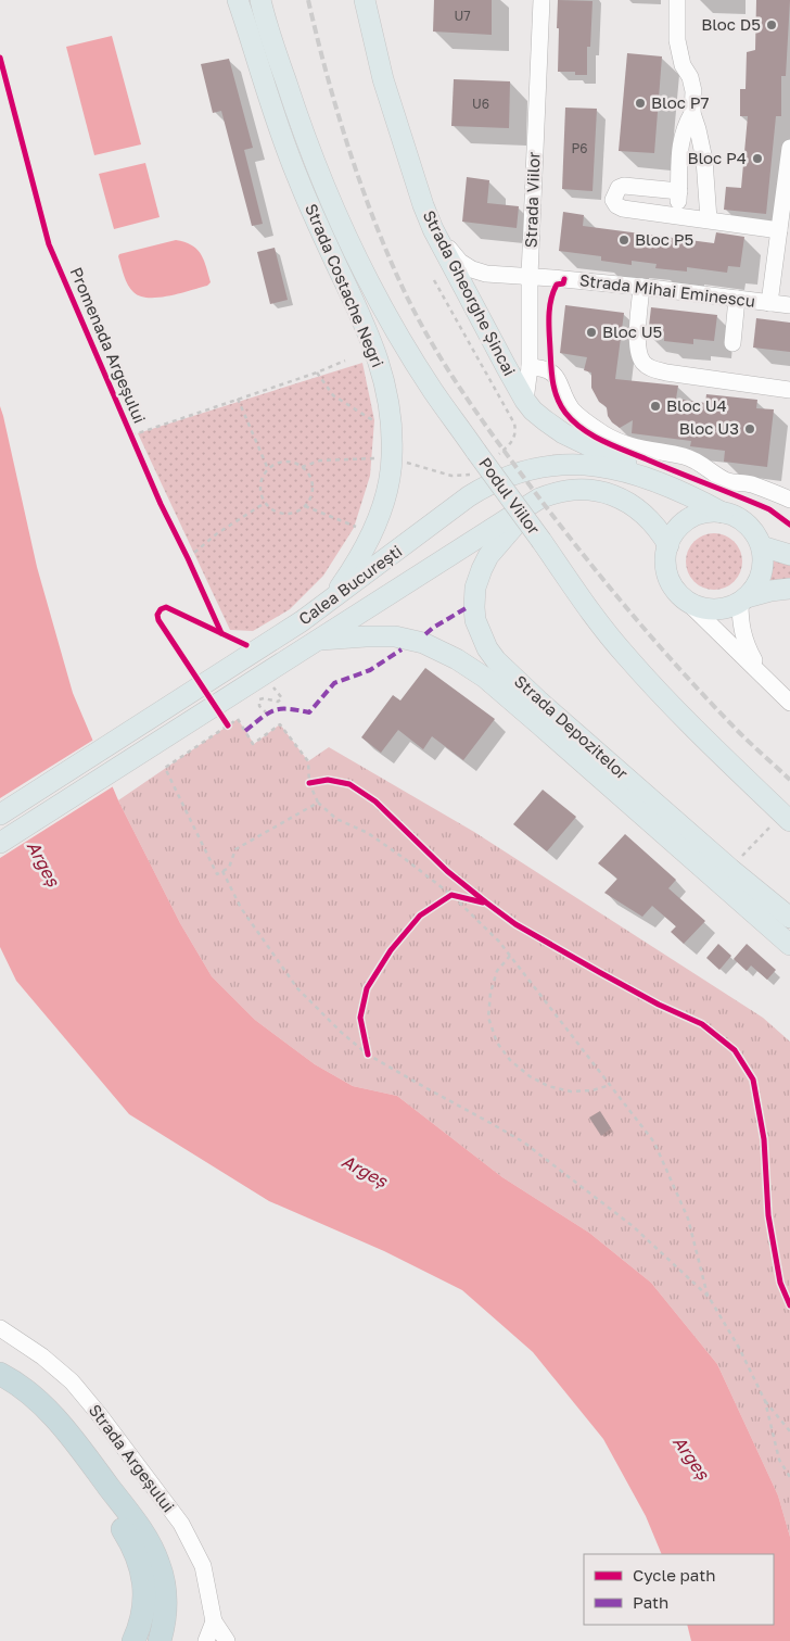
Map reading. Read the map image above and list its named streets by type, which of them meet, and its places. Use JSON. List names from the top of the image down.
{
  "streets": {
    "main road": [
      "Strada Costache Negri",
      "Strada Gheorghe Șincai",
      "Podul Viilor",
      "Calea București",
      "Strada Depozitelor"
    ],
    "street": ["Strada Viilor", "Strada Mihai Eminescu", "Strada Argeșului"],
    "cycle path": ["Promenada Argeșului"]
  },
  "crossings": [
    ["Strada Viilor", "Strada Mihai Eminescu"],
    ["Strada Viilor", "Strada Gheorghe Șincai"],
    ["Strada Costache Negri", "Podul Viilor"],
    ["Strada Costache Negri", "Calea București"],
    ["Strada Mihai Eminescu", "Strada Gheorghe Șincai"],
    ["Strada Gheorghe Șincai", "Calea București"],
    ["Calea București", "Strada Depozitelor"]
  ],
  "water": ["Argeș"],
  "places": [
    "Bloc D5",
    "Bloc P7",
    "Bloc P4",
    "Bloc P5",
    "Bloc U5",
    "Bloc U4",
    "Bloc U3"
  ],
  "house_numbers": ["U7", "U6", "P6"],
  "legend": ["Cycle path", "Path"]
}
